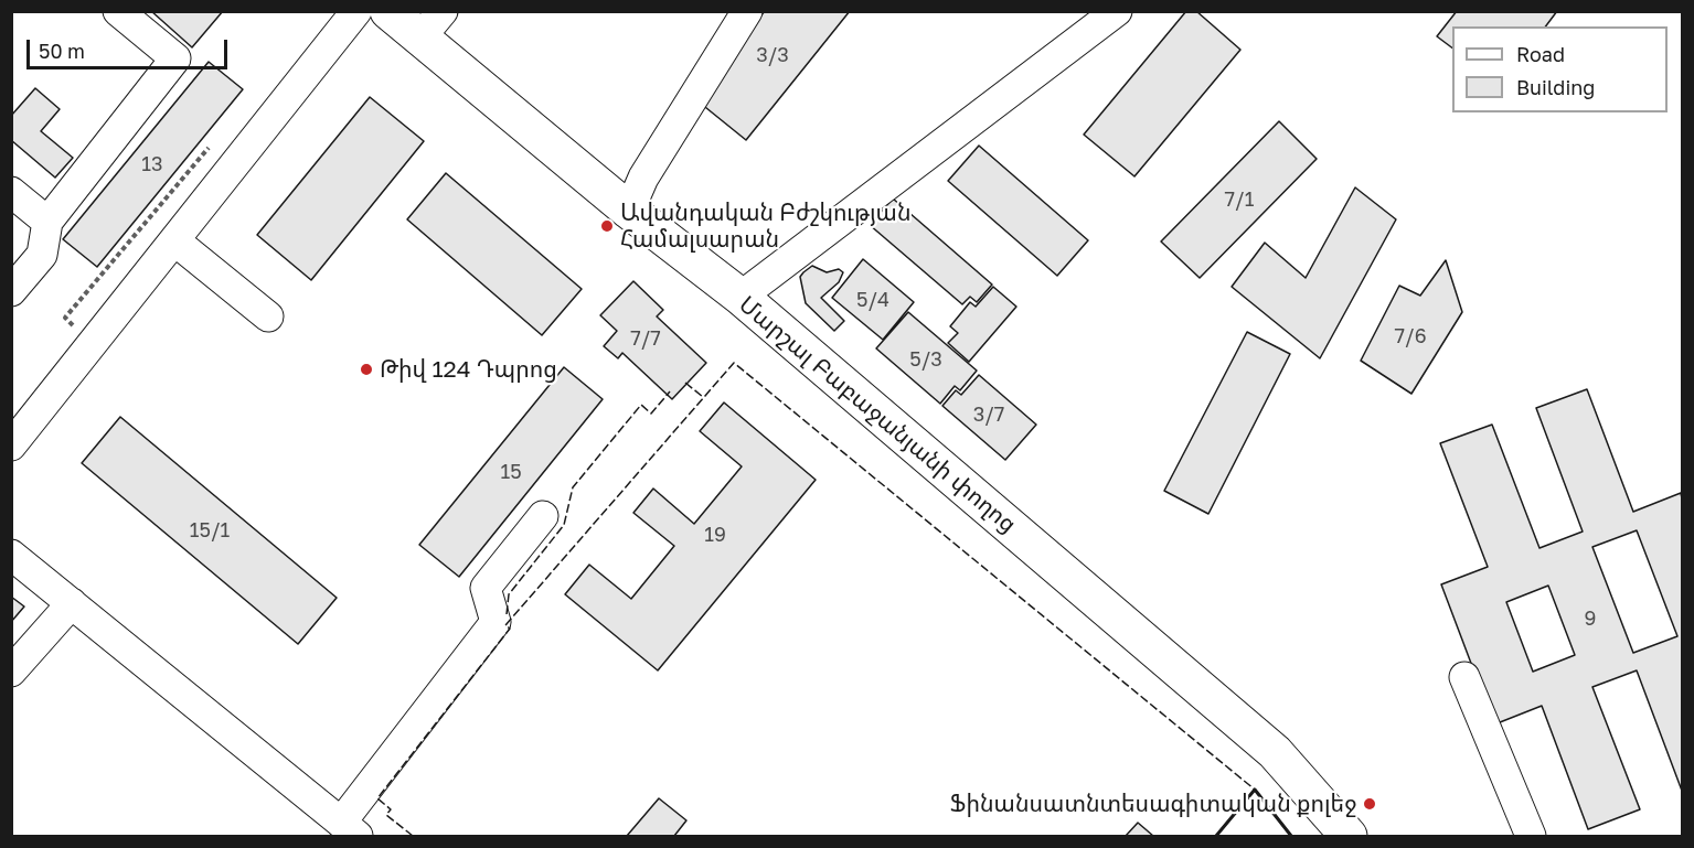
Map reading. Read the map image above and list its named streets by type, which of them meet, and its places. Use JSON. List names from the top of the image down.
{
  "streets": {
    "main road": ["Մարշալ Բաբաջանյանի փողոց"]
  },
  "places": ["Ավանդական Բժշկության Համալսարան", "Թիվ 124 Դպրոց", "Ֆինանսատնտեսագիտական քոլեջ"],
  "house_numbers": [
    "3/3",
    "13",
    "7/1",
    "5/4",
    "7/6",
    "7/7",
    "5/3",
    "3/7",
    "15",
    "15/1",
    "19",
    "9"
  ],
  "legend": ["Road", "Building"],
  "scale_bar": "50 m"
}
